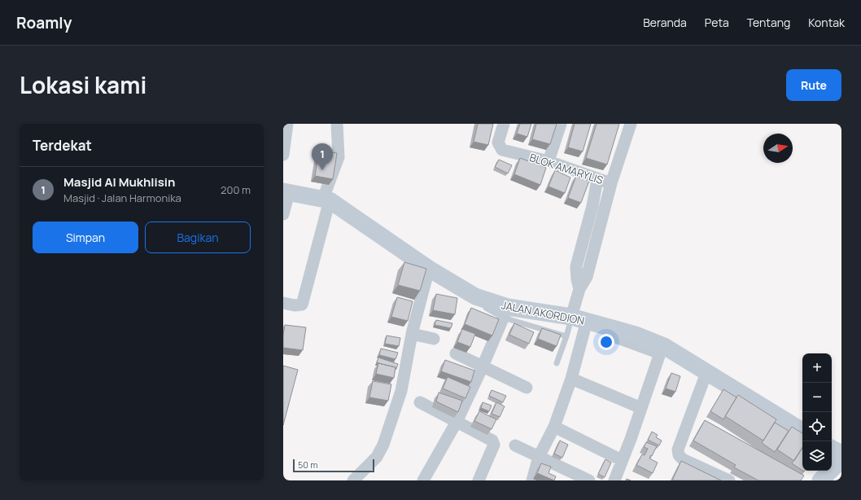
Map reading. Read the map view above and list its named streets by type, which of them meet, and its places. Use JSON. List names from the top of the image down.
{
  "streets": {
    "street": ["BLOK AMARYLIS", "JALAN AKORDION"]
  },
  "scale_bar": "50 m",
  "north": "right",
  "page": {
    "header": "Roamly",
    "nav": [
      "Beranda",
      "Peta",
      "Tentang",
      "Kontak"
    ],
    "title": "Lokasi kami",
    "buttons": [
      "Rute",
      ["Simpan", "Bagikan"]
    ],
    "heading": "Terdekat",
    "pins": "1",
    "list": [
      {
        "mark": "1",
        "name": "Masjid Al Mukhlisin",
        "note": "Masjid · Jalan Harmonika",
        "value": "200 m"
      }
    ],
    "map_buttons": ["+", "−"],
    "scale": "50 m"
  }
}
